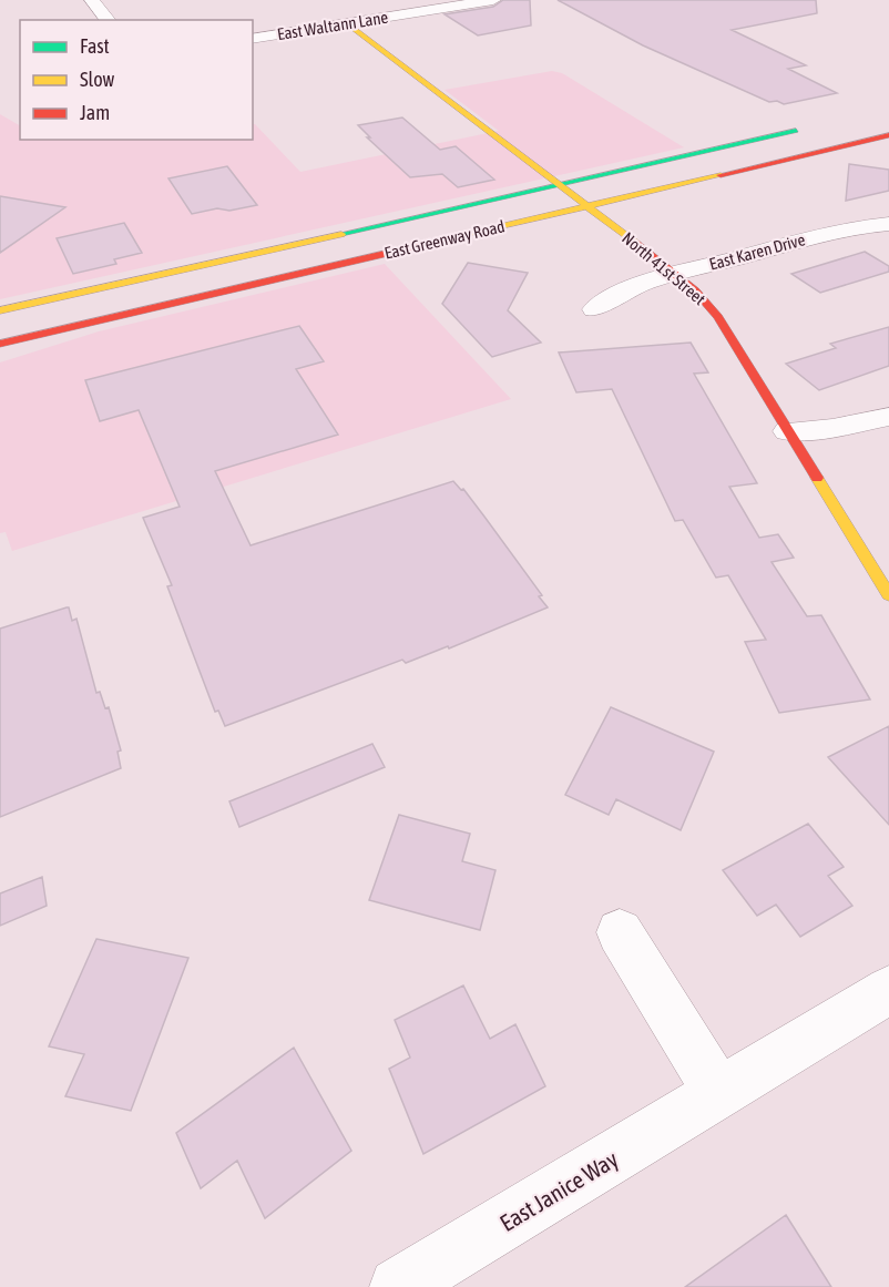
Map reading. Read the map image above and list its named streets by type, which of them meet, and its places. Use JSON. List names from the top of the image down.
{
  "streets": {
    "main road": ["East Greenway Road", "North 41st Street"],
    "street": ["East Waltann Lane", "East Karen Drive", "East Janice Way"]
  },
  "crossings": [
    ["East Waltann Lane", "North 41st Street"],
    ["East Greenway Road", "North 41st Street"],
    ["East Karen Drive", "North 41st Street"]
  ],
  "legend": ["Fast", "Slow", "Jam"]
}
